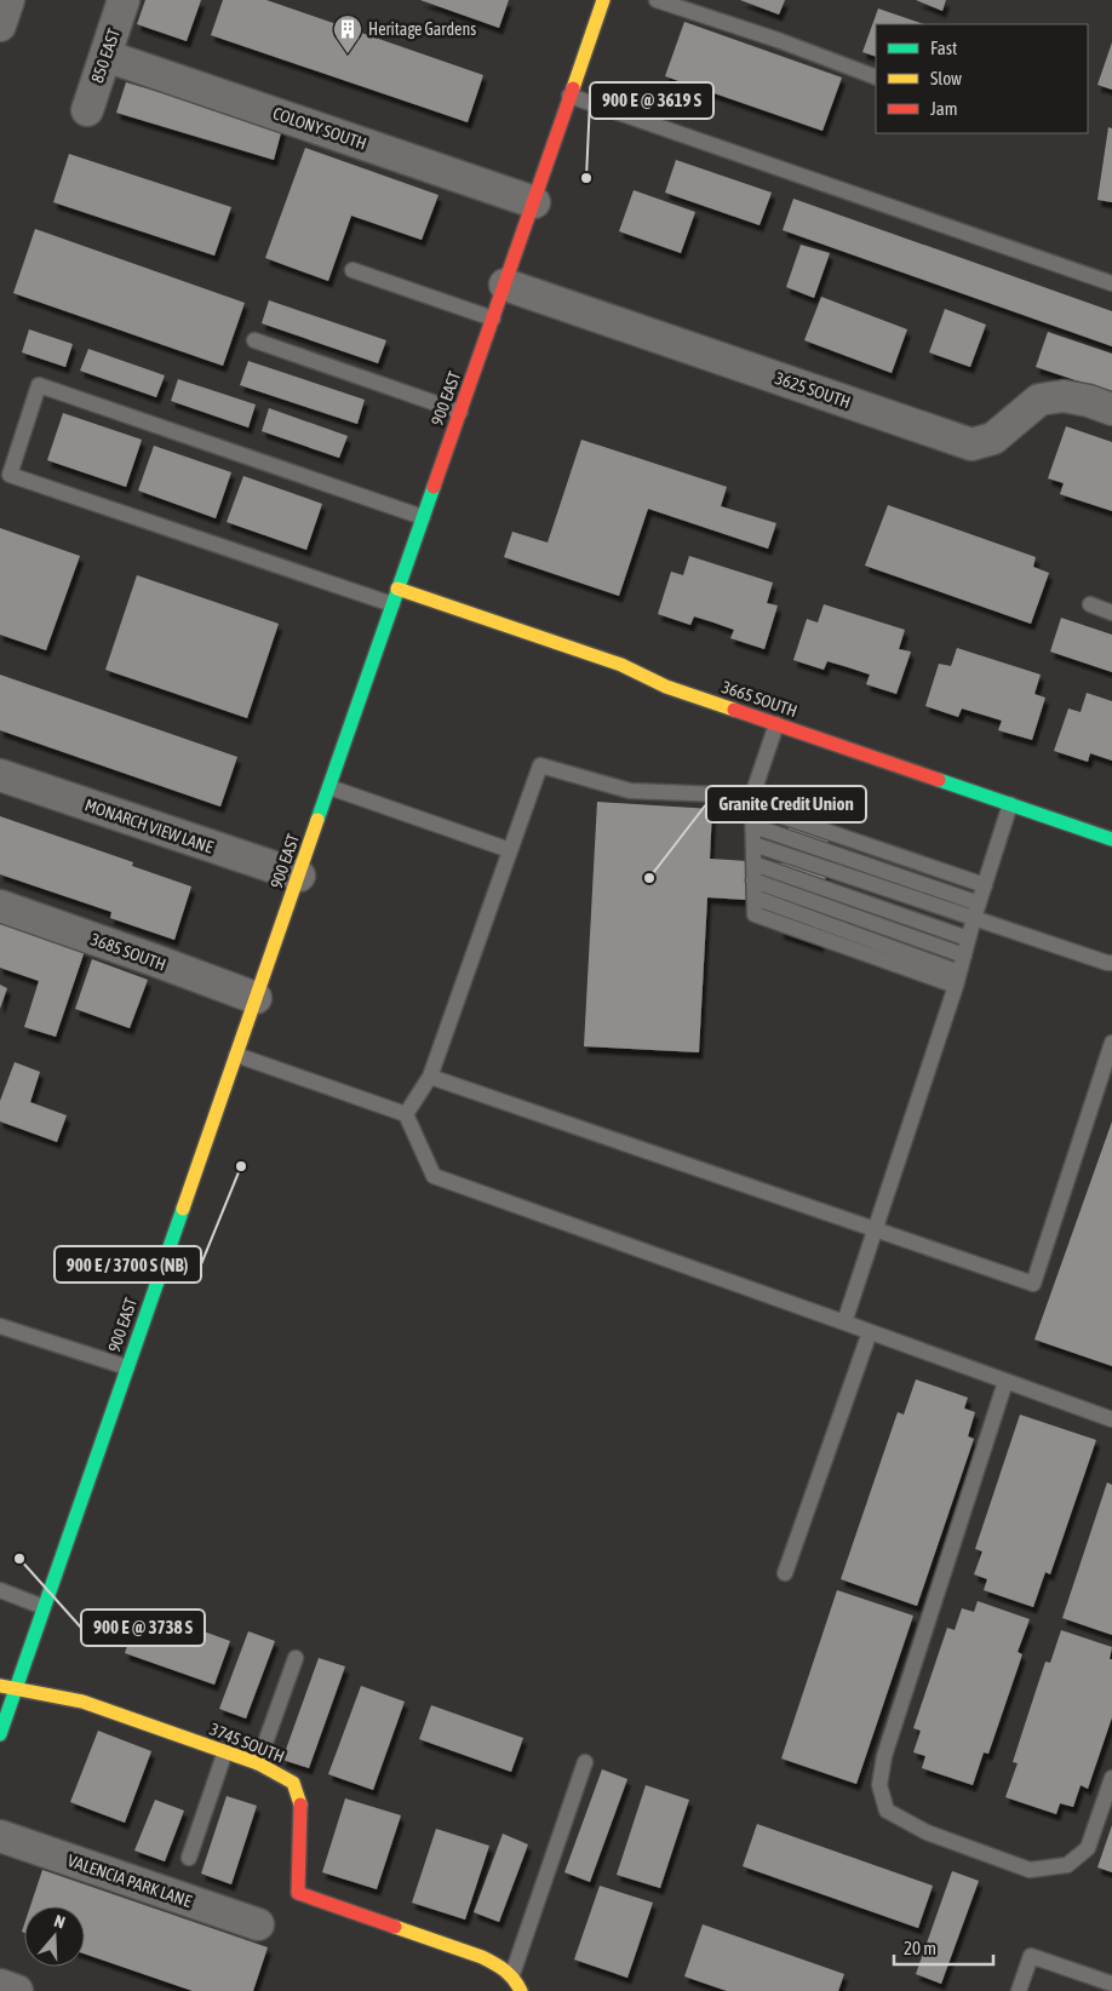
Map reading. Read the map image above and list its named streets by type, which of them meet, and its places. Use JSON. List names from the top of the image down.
{
  "streets": {
    "main road": ["900 EAST", "3665 SOUTH", "3745 SOUTH"],
    "street": [
      "850 EAST",
      "COLONY SOUTH",
      "3625 SOUTH",
      "MONARCH VIEW LANE",
      "3685 SOUTH",
      "VALENCIA PARK LANE"
    ]
  },
  "crossings": [
    ["850 EAST", "COLONY SOUTH"],
    ["COLONY SOUTH", "900 EAST"],
    ["3625 SOUTH", "900 EAST"],
    ["900 EAST", "3665 SOUTH"],
    ["900 EAST", "MONARCH VIEW LANE"],
    ["900 EAST", "3685 SOUTH"],
    ["900 EAST", "3745 SOUTH"]
  ],
  "places": {
    "building": ["Heritage Gardens"],
    "other": [
      "900 E @ 3619 S",
      "Granite Credit Union",
      "900 E / 3700 S (NB)",
      "900 E @ 3738 S"
    ]
  },
  "legend": ["Fast", "Slow", "Jam"],
  "scale_bar": "20 m",
  "north": "top"
}
